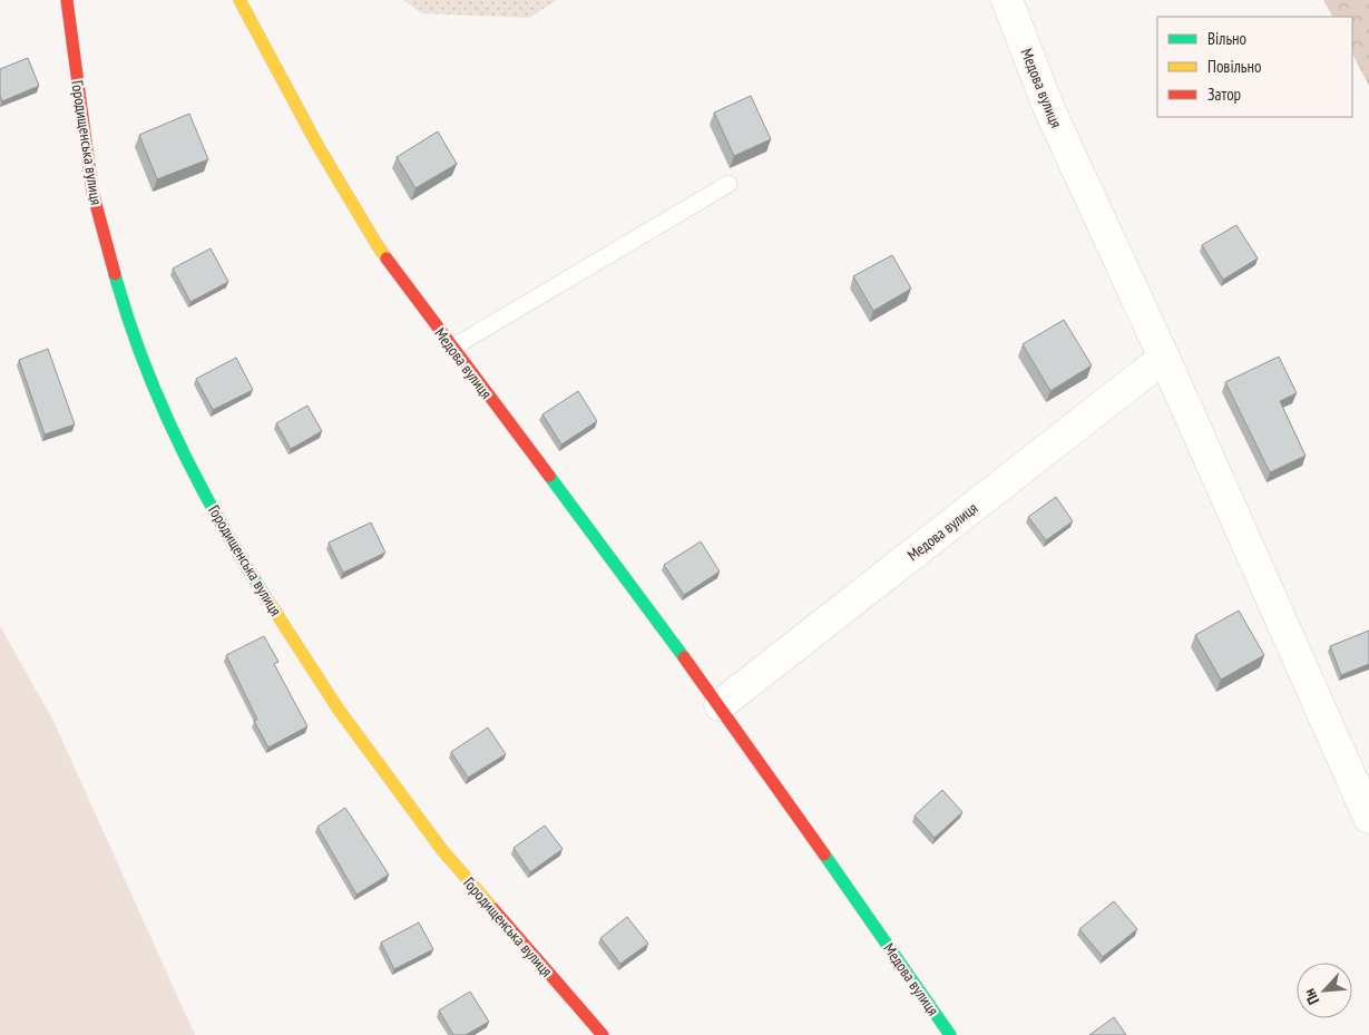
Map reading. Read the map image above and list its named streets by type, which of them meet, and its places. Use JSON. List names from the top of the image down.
{
  "streets": {
    "street": ["Медова вулиця", "Городищенська вулиця"]
  },
  "legend": ["Вільно", "Повільно", "Затор"],
  "north": "bottom left"
}
